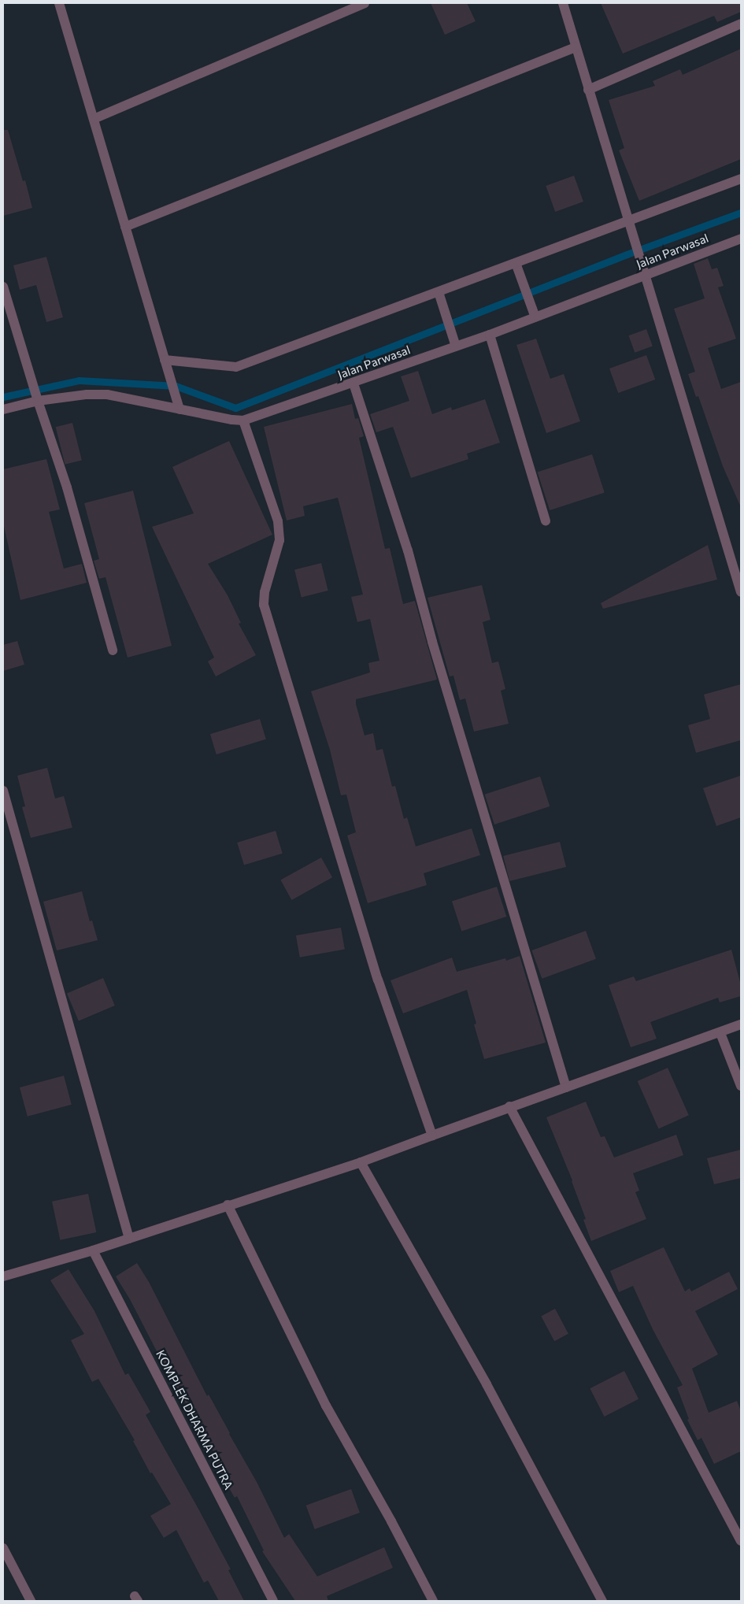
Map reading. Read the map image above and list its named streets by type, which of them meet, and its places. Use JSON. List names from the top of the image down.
{
  "streets": {
    "street": ["Jalan Parwasal", "KOMPLEK DHARMA PUTRA"]
  }
}
